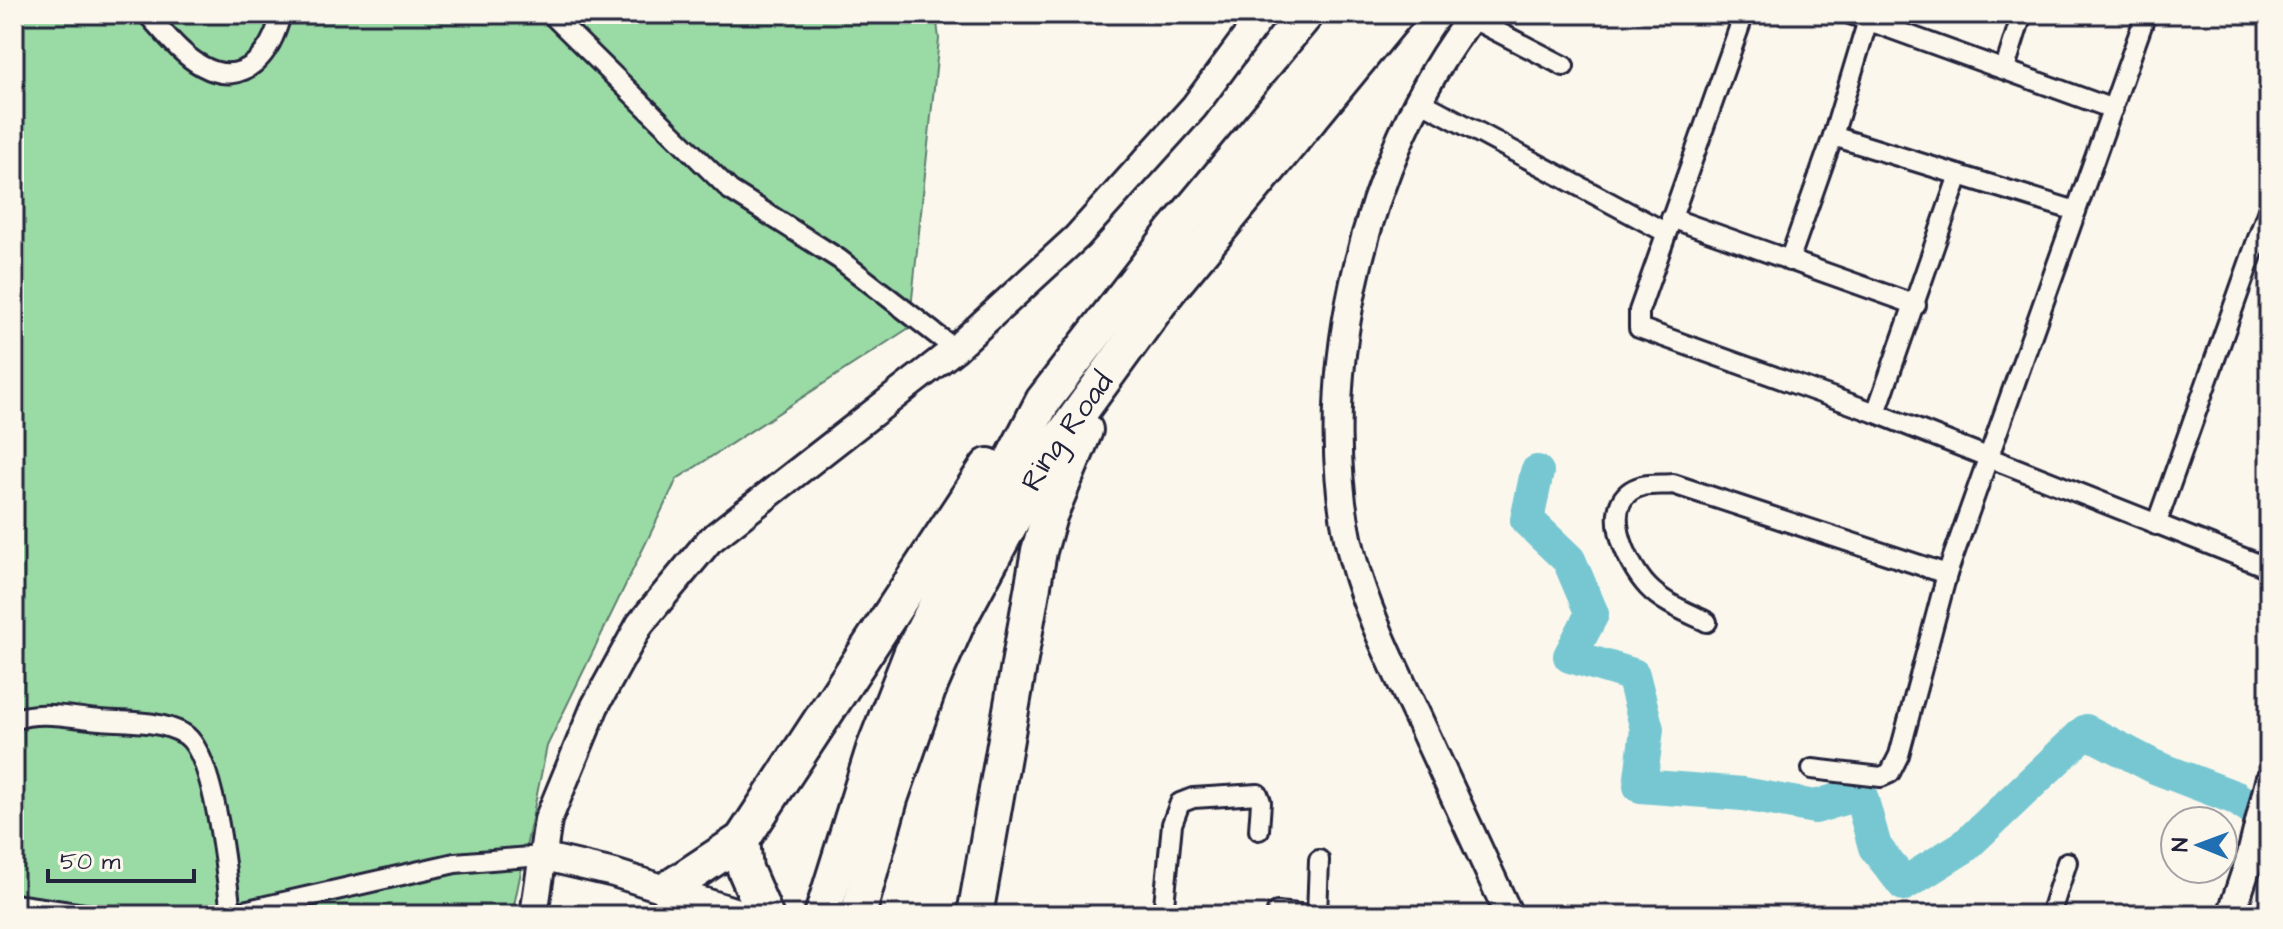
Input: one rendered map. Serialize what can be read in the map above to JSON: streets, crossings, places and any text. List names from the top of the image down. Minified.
{"streets":{"highway":["Ring Road"]},"scale_bar":"50 m","north":"left"}
